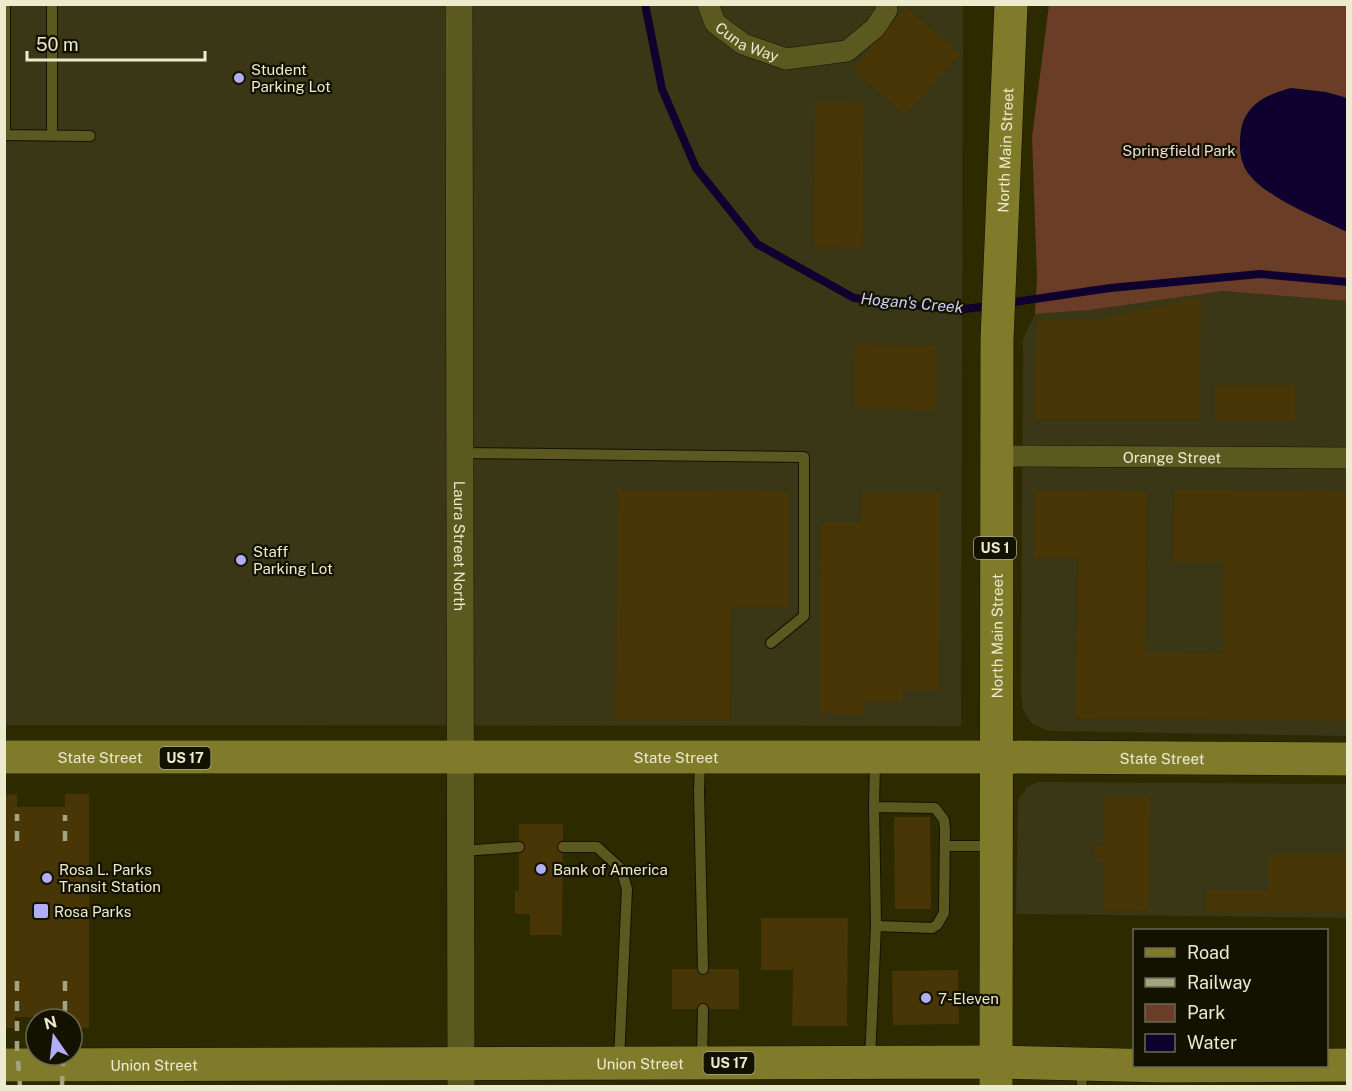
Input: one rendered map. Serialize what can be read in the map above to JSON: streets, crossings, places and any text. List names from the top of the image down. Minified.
{"streets":{"main road":["North Main Street","US 1","State Street","US 17","Union Street"],"street":["Cuna Way","Orange Street","Laura Street North"]},"crossings":[["North Main Street","Orange Street"],["North Main Street","State Street"],["North Main Street","Union Street"],["Laura Street North","State Street"],["Laura Street North","Union Street"]],"water":["Hogan's Creek"],"parks":["Springfield Park"],"places":{"other":["Student Parking Lot","Staff Parking Lot","Bank of America","Rosa L. Parks Transit Station","7-Eleven"],"transit":["Rosa Parks"]},"legend":["Road","Railway","Park","Water"],"scale_bar":"50 m","north":"top"}
